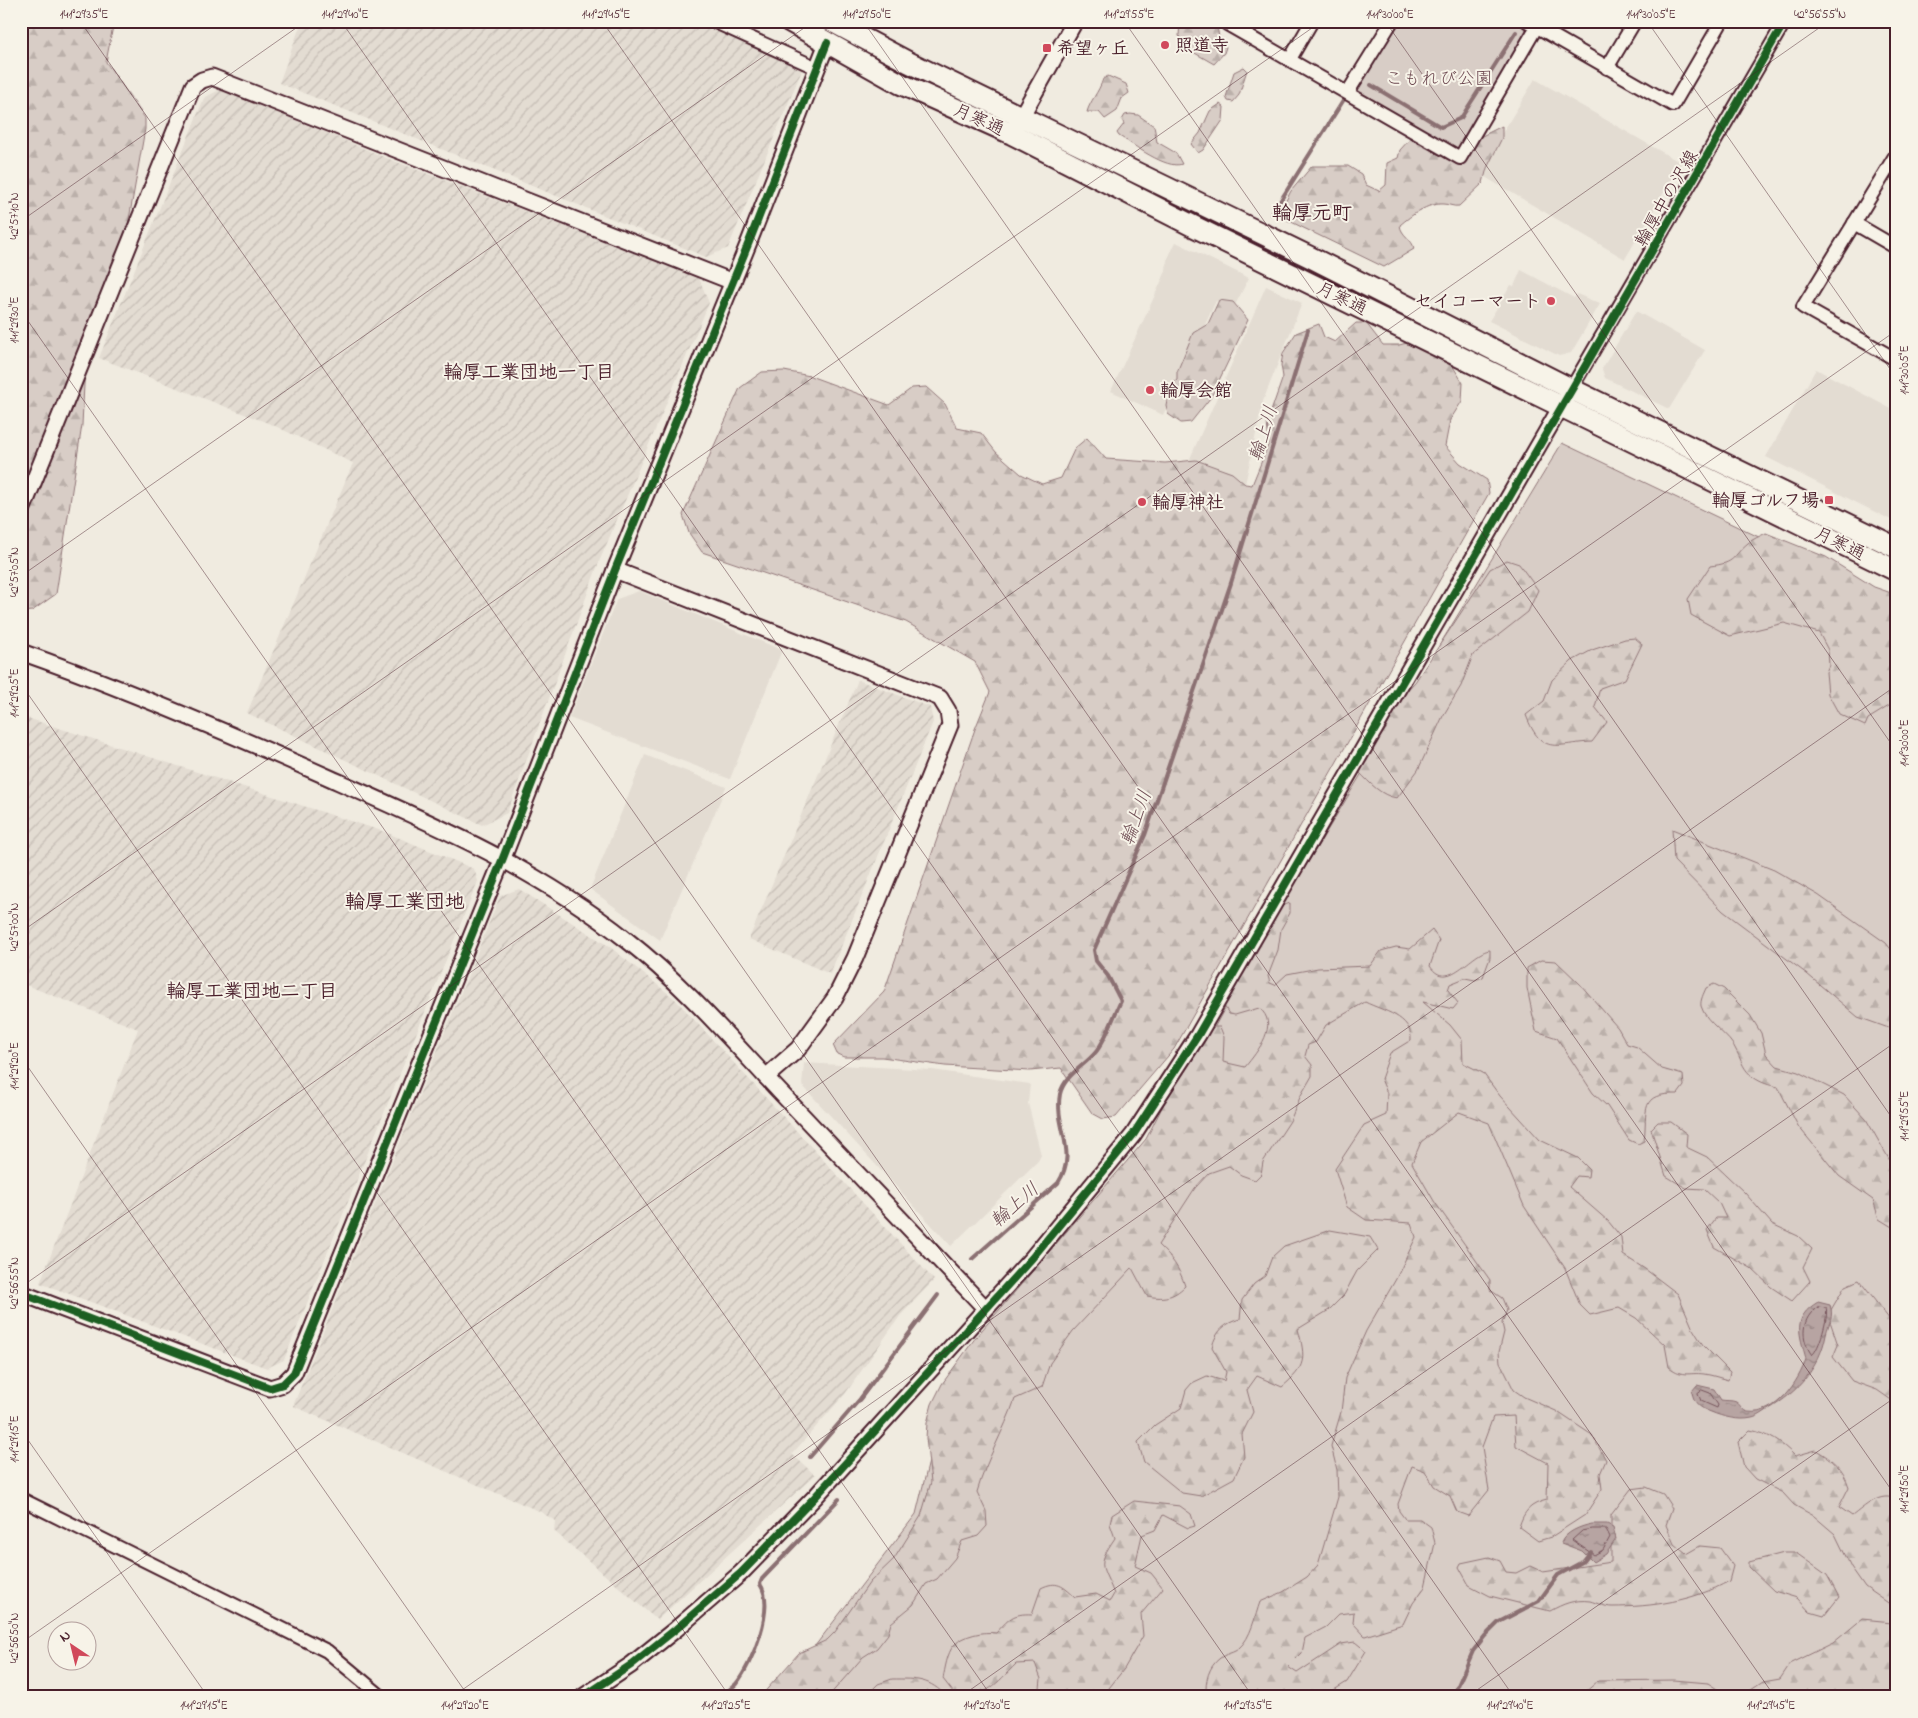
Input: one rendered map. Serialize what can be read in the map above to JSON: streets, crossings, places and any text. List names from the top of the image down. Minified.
{"streets":{"highway":["月寒通"],"street":["輪厚中の沢線"]},"crossings":[["月寒通","輪厚中の沢線"]],"districts":["輪厚元町","輪厚工業団地一丁目","輪厚工業団地","輪厚工業団地二丁目"],"water":["輪上川"],"parks":["こもれび公園"],"places":{"other":["照道寺","セイコーマート","輪厚会館","輪厚神社"],"transit":["希望ヶ丘","輪厚ゴルフ場"]},"north":"top left","coordinates":["141°29'35\"E","141°29'40\"E","141°29'45\"E","141°29'50\"E","141°29'55\"E","141°30'00\"E","141°30'05\"E","42°56'55\"N","42°57'10\"N","141°29'30\"E","42°57'05\"N","141°29'25\"E","42°57'00\"N","141°29'20\"E","141°29'15\"E","42°56'50\"N"]}
